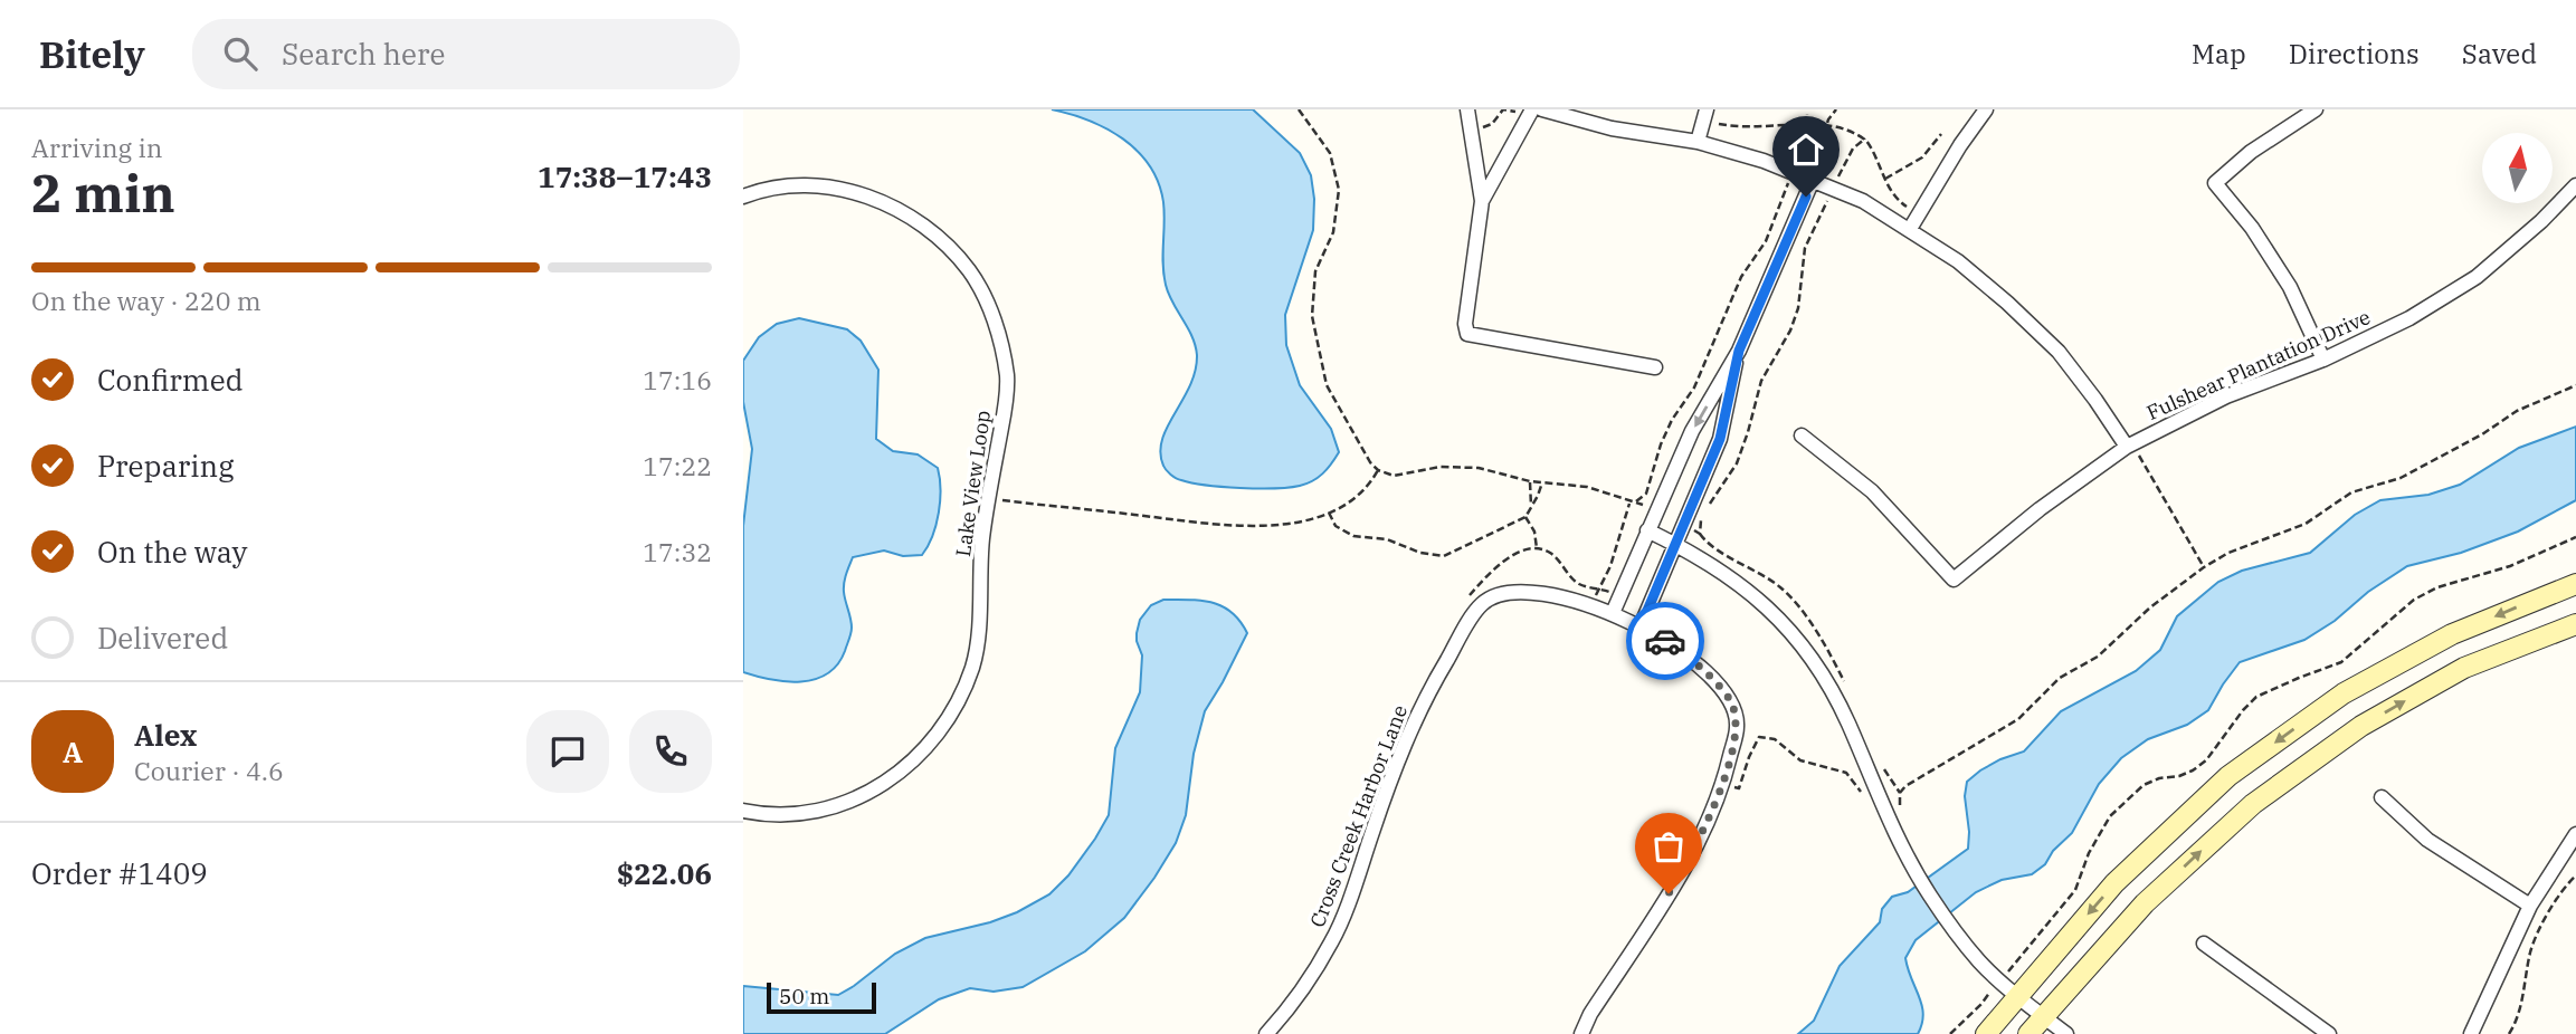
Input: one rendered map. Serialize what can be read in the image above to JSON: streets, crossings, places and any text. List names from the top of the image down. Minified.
{"streets":{"street":["Fulshear Plantation Drive","Lake View Loop","Cross Creek Harbor Lane"]},"scale_bar":"50 m","north":"top","page":{"header":"Bitely","search":"Search here","nav":["Map","Directions","Saved"],"heading":["2 min","Arriving in","17:38–17:43"],"panel":["Alex","Courier · 4.6","Order #1409","$22.06"],"bar":"On the way · 220 m","list":[["Confirmed","17:16"],["Preparing","17:22"],["On the way","17:32"],"Delivered"],"round":"A","scale":"50 m"}}
